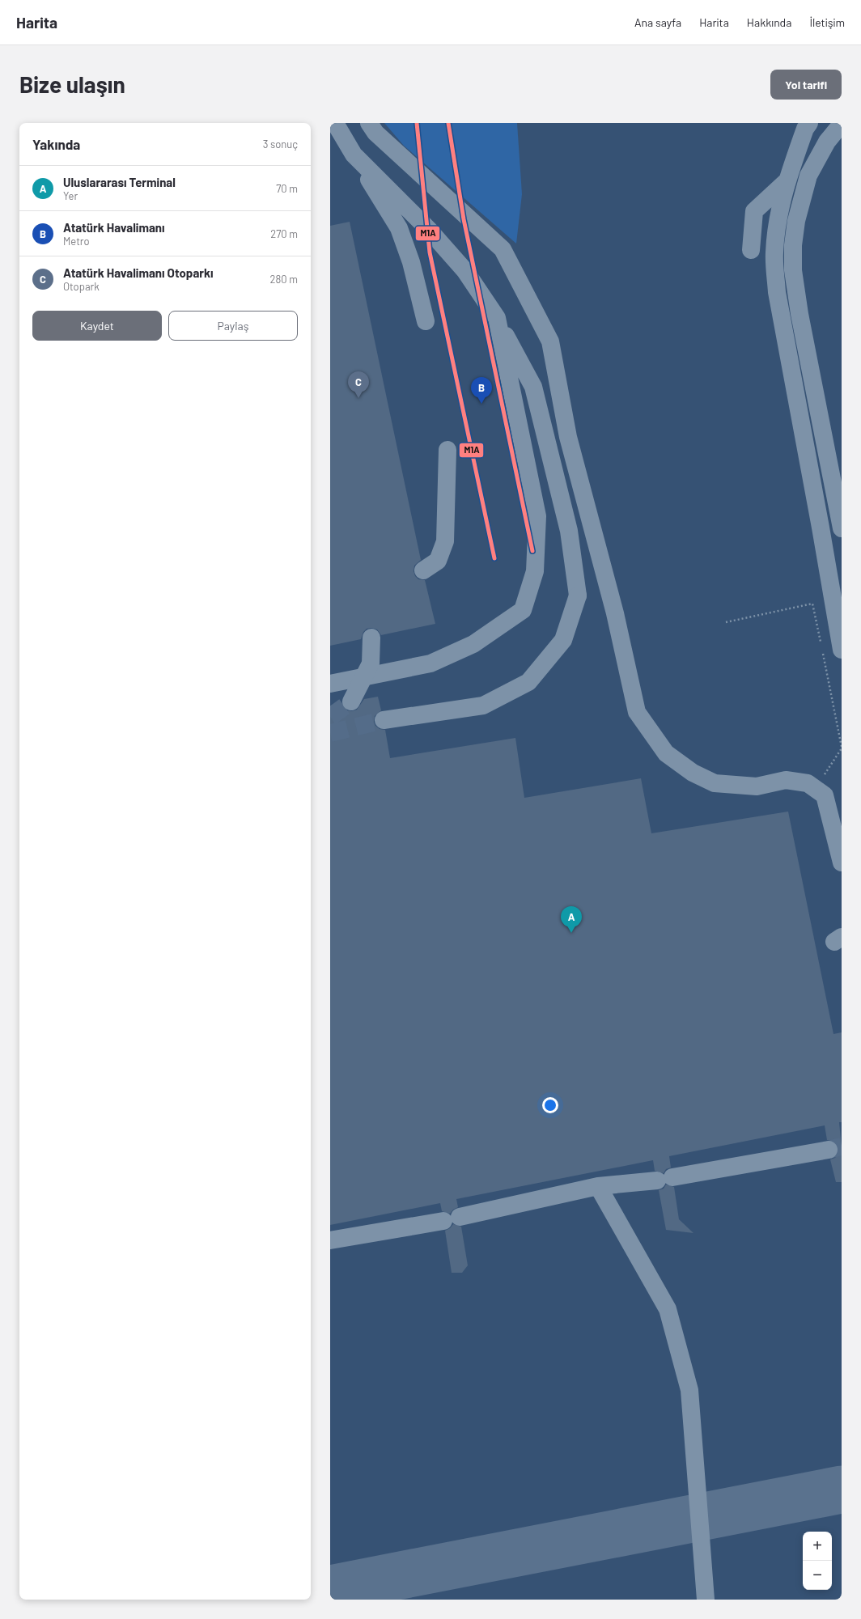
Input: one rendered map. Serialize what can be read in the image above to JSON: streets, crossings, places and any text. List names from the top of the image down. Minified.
{"lines":["transit line M1A"],"page":{"header":"Harita","nav":["Ana sayfa","Harita","Hakkında","İletişim"],"buttons":["Yol tarifi",["Kaydet","Paylaş"]],"title":"Bize ulaşın","heading":["Yakında","3 sonuç"],"list":[{"mark":"A","name":"Uluslararası Terminal","note":"Yer","value":"70 m"},{"mark":"B","name":"Atatürk Havalimanı","note":"Metro","value":"270 m"},{"mark":"C","name":"Atatürk Havalimanı Otoparkı","note":"Otopark","value":"280 m"}],"pins":["C","B","A"],"map_buttons":["+","−"]}}
